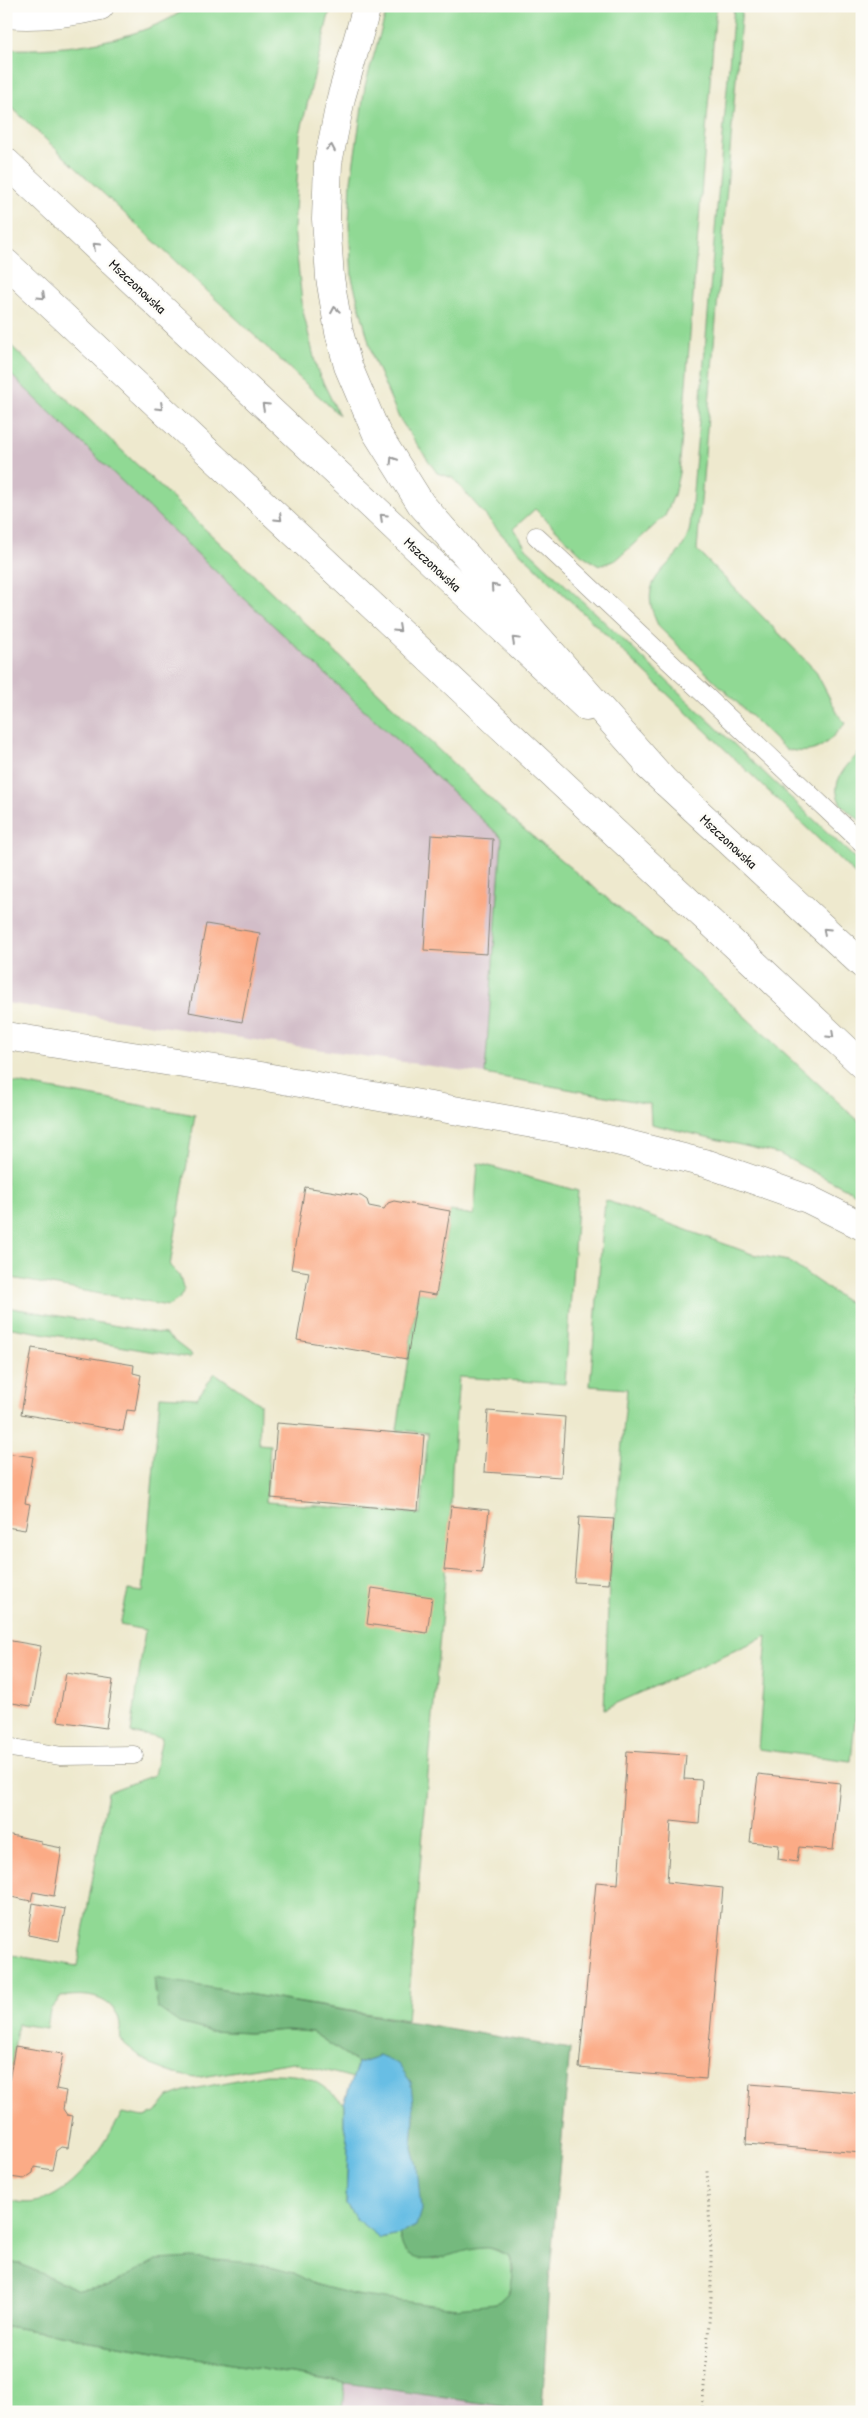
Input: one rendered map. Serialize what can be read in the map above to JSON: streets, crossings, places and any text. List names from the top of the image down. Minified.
{"streets":{"main road":["Mszczonowska"]}}
